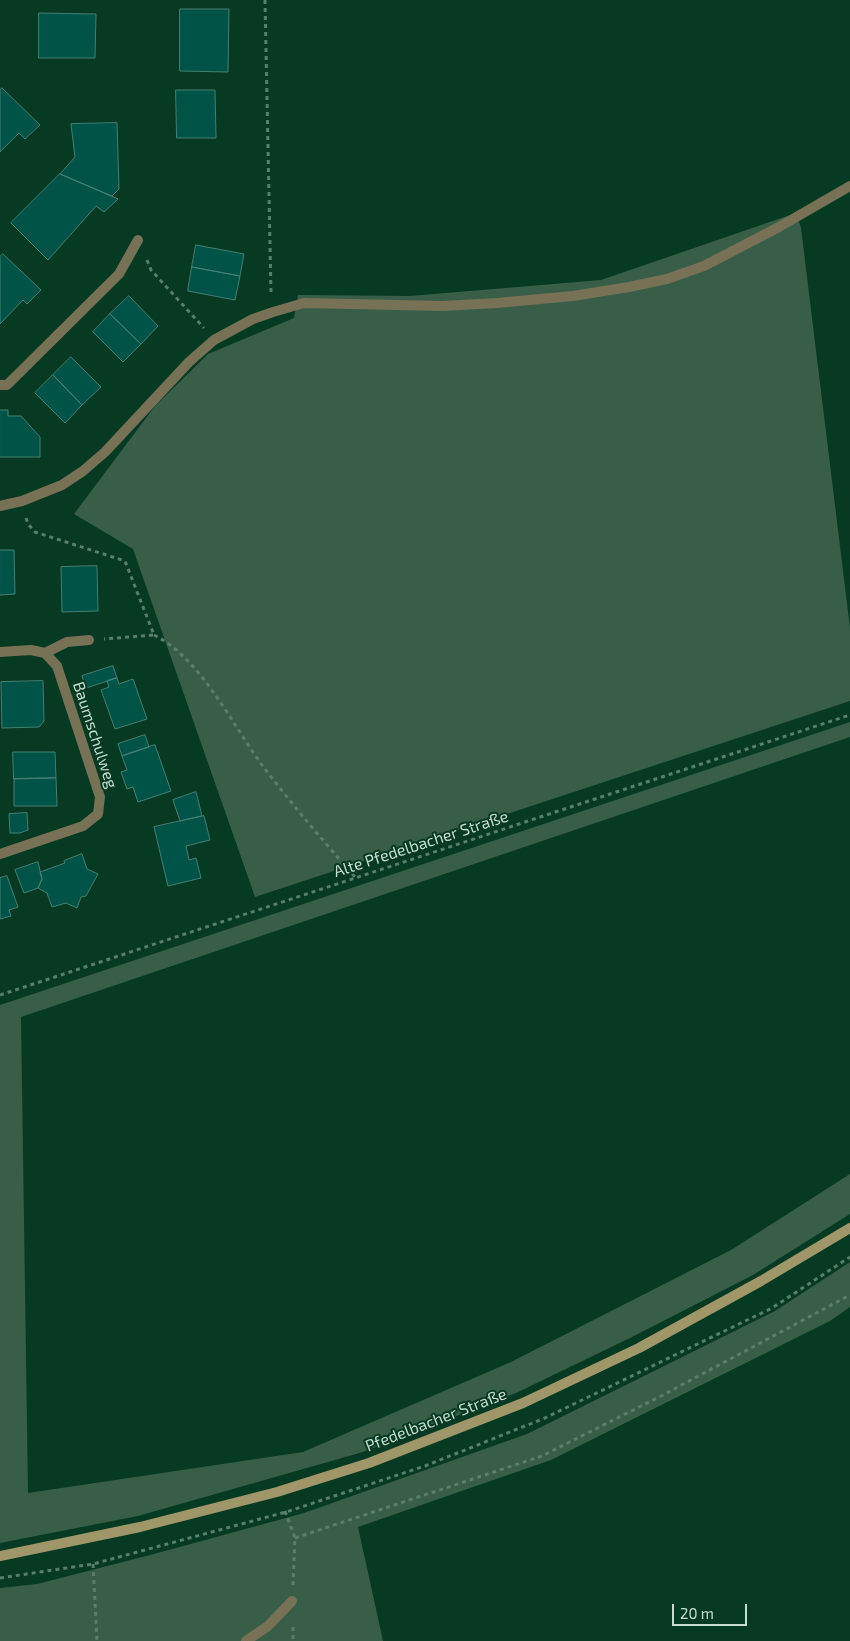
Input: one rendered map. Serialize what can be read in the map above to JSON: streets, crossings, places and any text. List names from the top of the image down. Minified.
{"streets":{"main road":["Pfedelbacher Straße"],"street":["Baumschulweg"],"path":["Alte Pfedelbacher Straße"]},"scale_bar":"20 m"}
